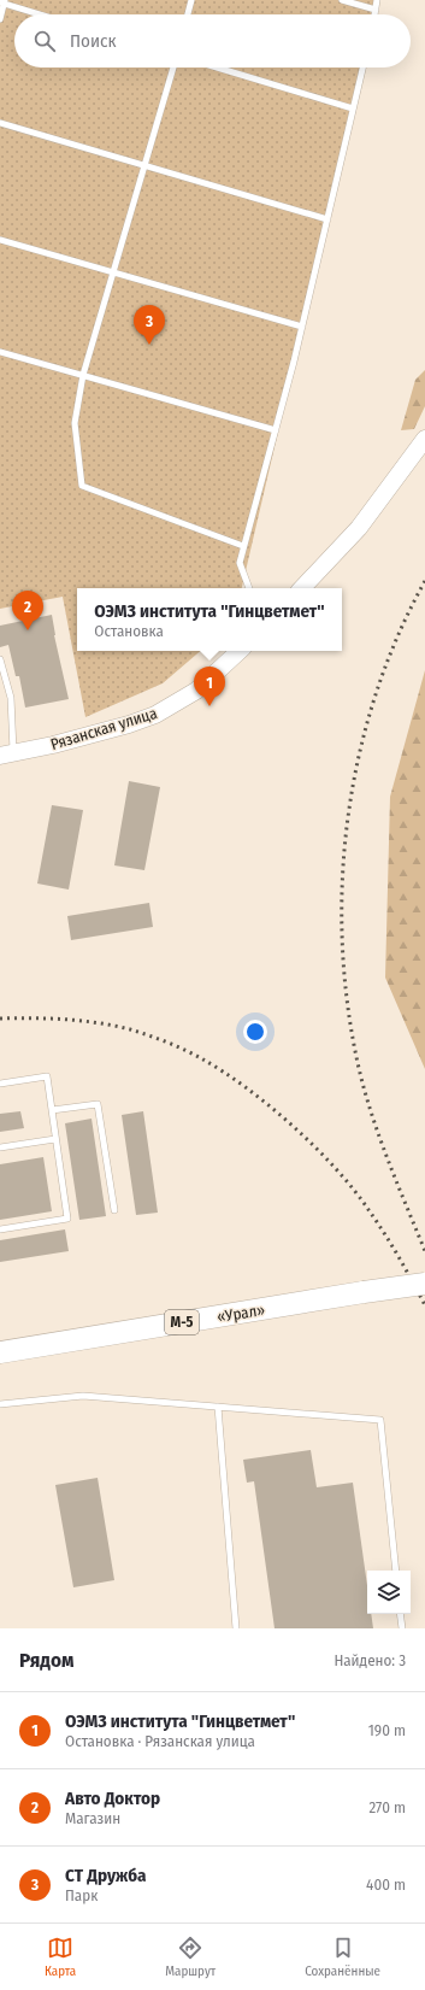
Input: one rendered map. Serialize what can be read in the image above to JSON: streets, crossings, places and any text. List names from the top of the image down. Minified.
{"streets":{"highway":["«Урал»","М-5"],"street":["Рязанская улица"]},"page":{"search":"Поиск","pins":["3","2","1"],"popup":["ОЭМЗ института \"Гинцветмет\"","Остановка"],"heading":["Рядом","Найдено: 3"],"list":[{"mark":"1","name":"ОЭМЗ института \"Гинцветмет\"","note":"Остановка · Рязанская улица","value":"190 m"},{"mark":"2","name":"Авто Доктор","note":"Магазин","value":"270 m"},{"mark":"3","name":"СТ Дружба","note":"Парк","value":"400 m"}],"nav":["Карта","Маршрут","Сохранённые"]}}
